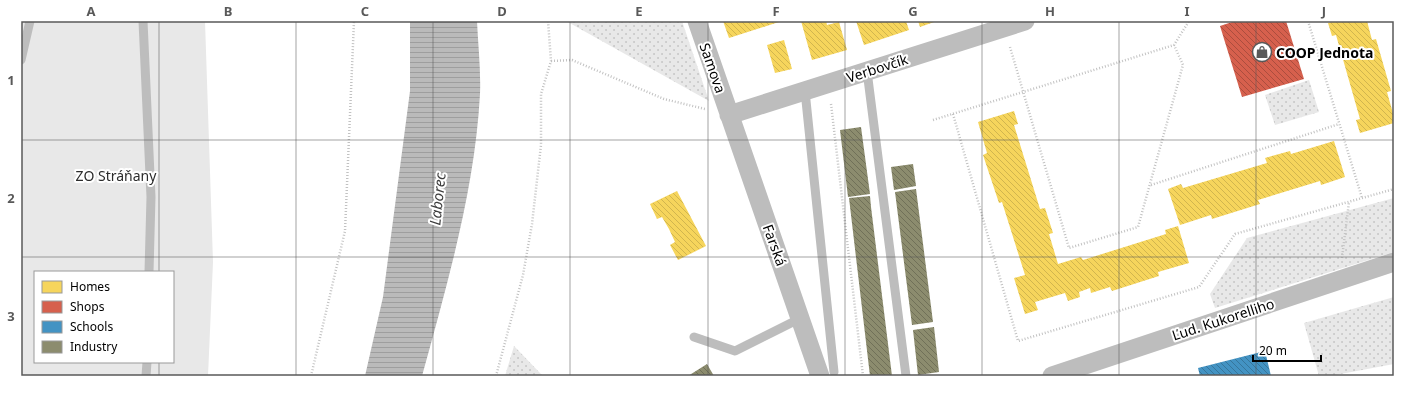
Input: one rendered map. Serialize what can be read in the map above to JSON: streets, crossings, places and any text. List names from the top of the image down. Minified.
{"streets":{"street":["Samova","Verbovčík","Farská","Ľud. Kukorelliho"]},"crossings":[["Samova","Verbovčík"],["Samova","Farská"],["Verbovčík","Farská"]],"water":["Laborec"],"parks":["ZO Stráňany"],"places":{"shop":["COOP Jednota"]},"legend":["Homes","Shops","Schools","Industry"],"scale_bar":"20 m","grid":{"columns":["A","B","C","D","E","F","G","H","I","J"],"rows":["1","2","3"]}}
